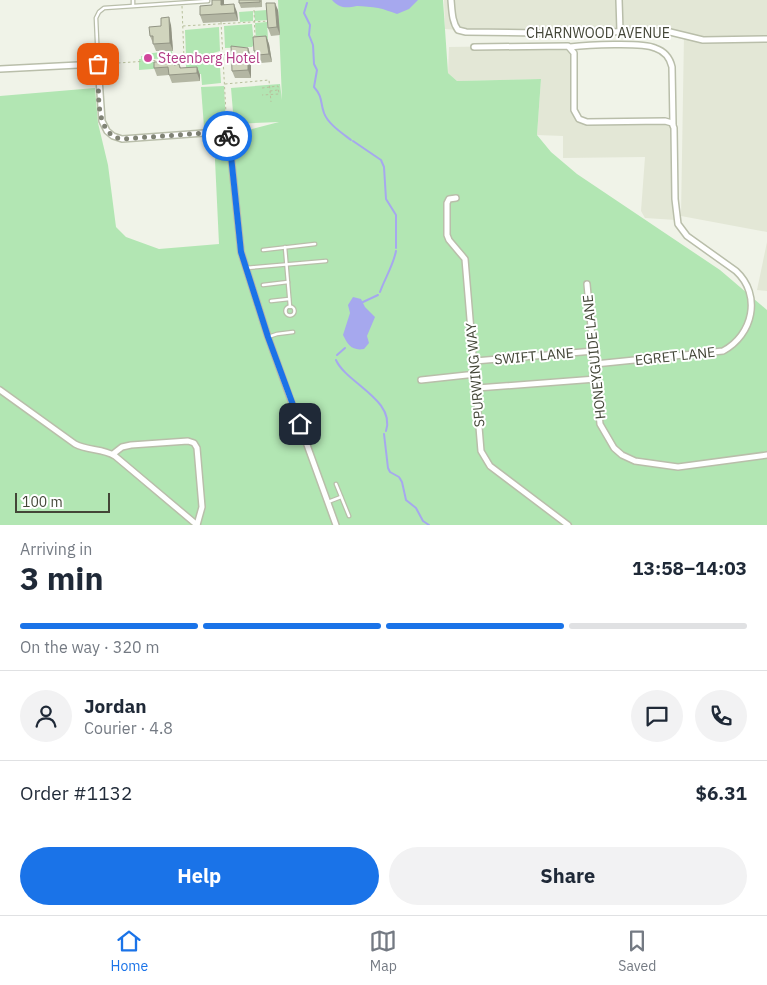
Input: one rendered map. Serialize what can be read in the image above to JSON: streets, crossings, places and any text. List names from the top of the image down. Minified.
{"streets":{"street":["CHARNWOOD AVENUE","SWIFT LANE","EGRET LANE","HONEYGUIDE LANE","SPURWING WAY"]},"crossings":[["SWIFT LANE","HONEYGUIDE LANE"],["SWIFT LANE","SPURWING WAY"],["EGRET LANE","HONEYGUIDE LANE"]],"places":["Steenberg Hotel"],"scale_bar":"100 m","page":{"scale":"100 m","heading":["3 min","Arriving in","13:58–14:03"],"panel":["Jordan","Courier · 4.8","Order #1132","$6.31"],"bar":"On the way · 320 m","buttons":["Help","Share"],"tabs":["Home","Map","Saved"]}}
